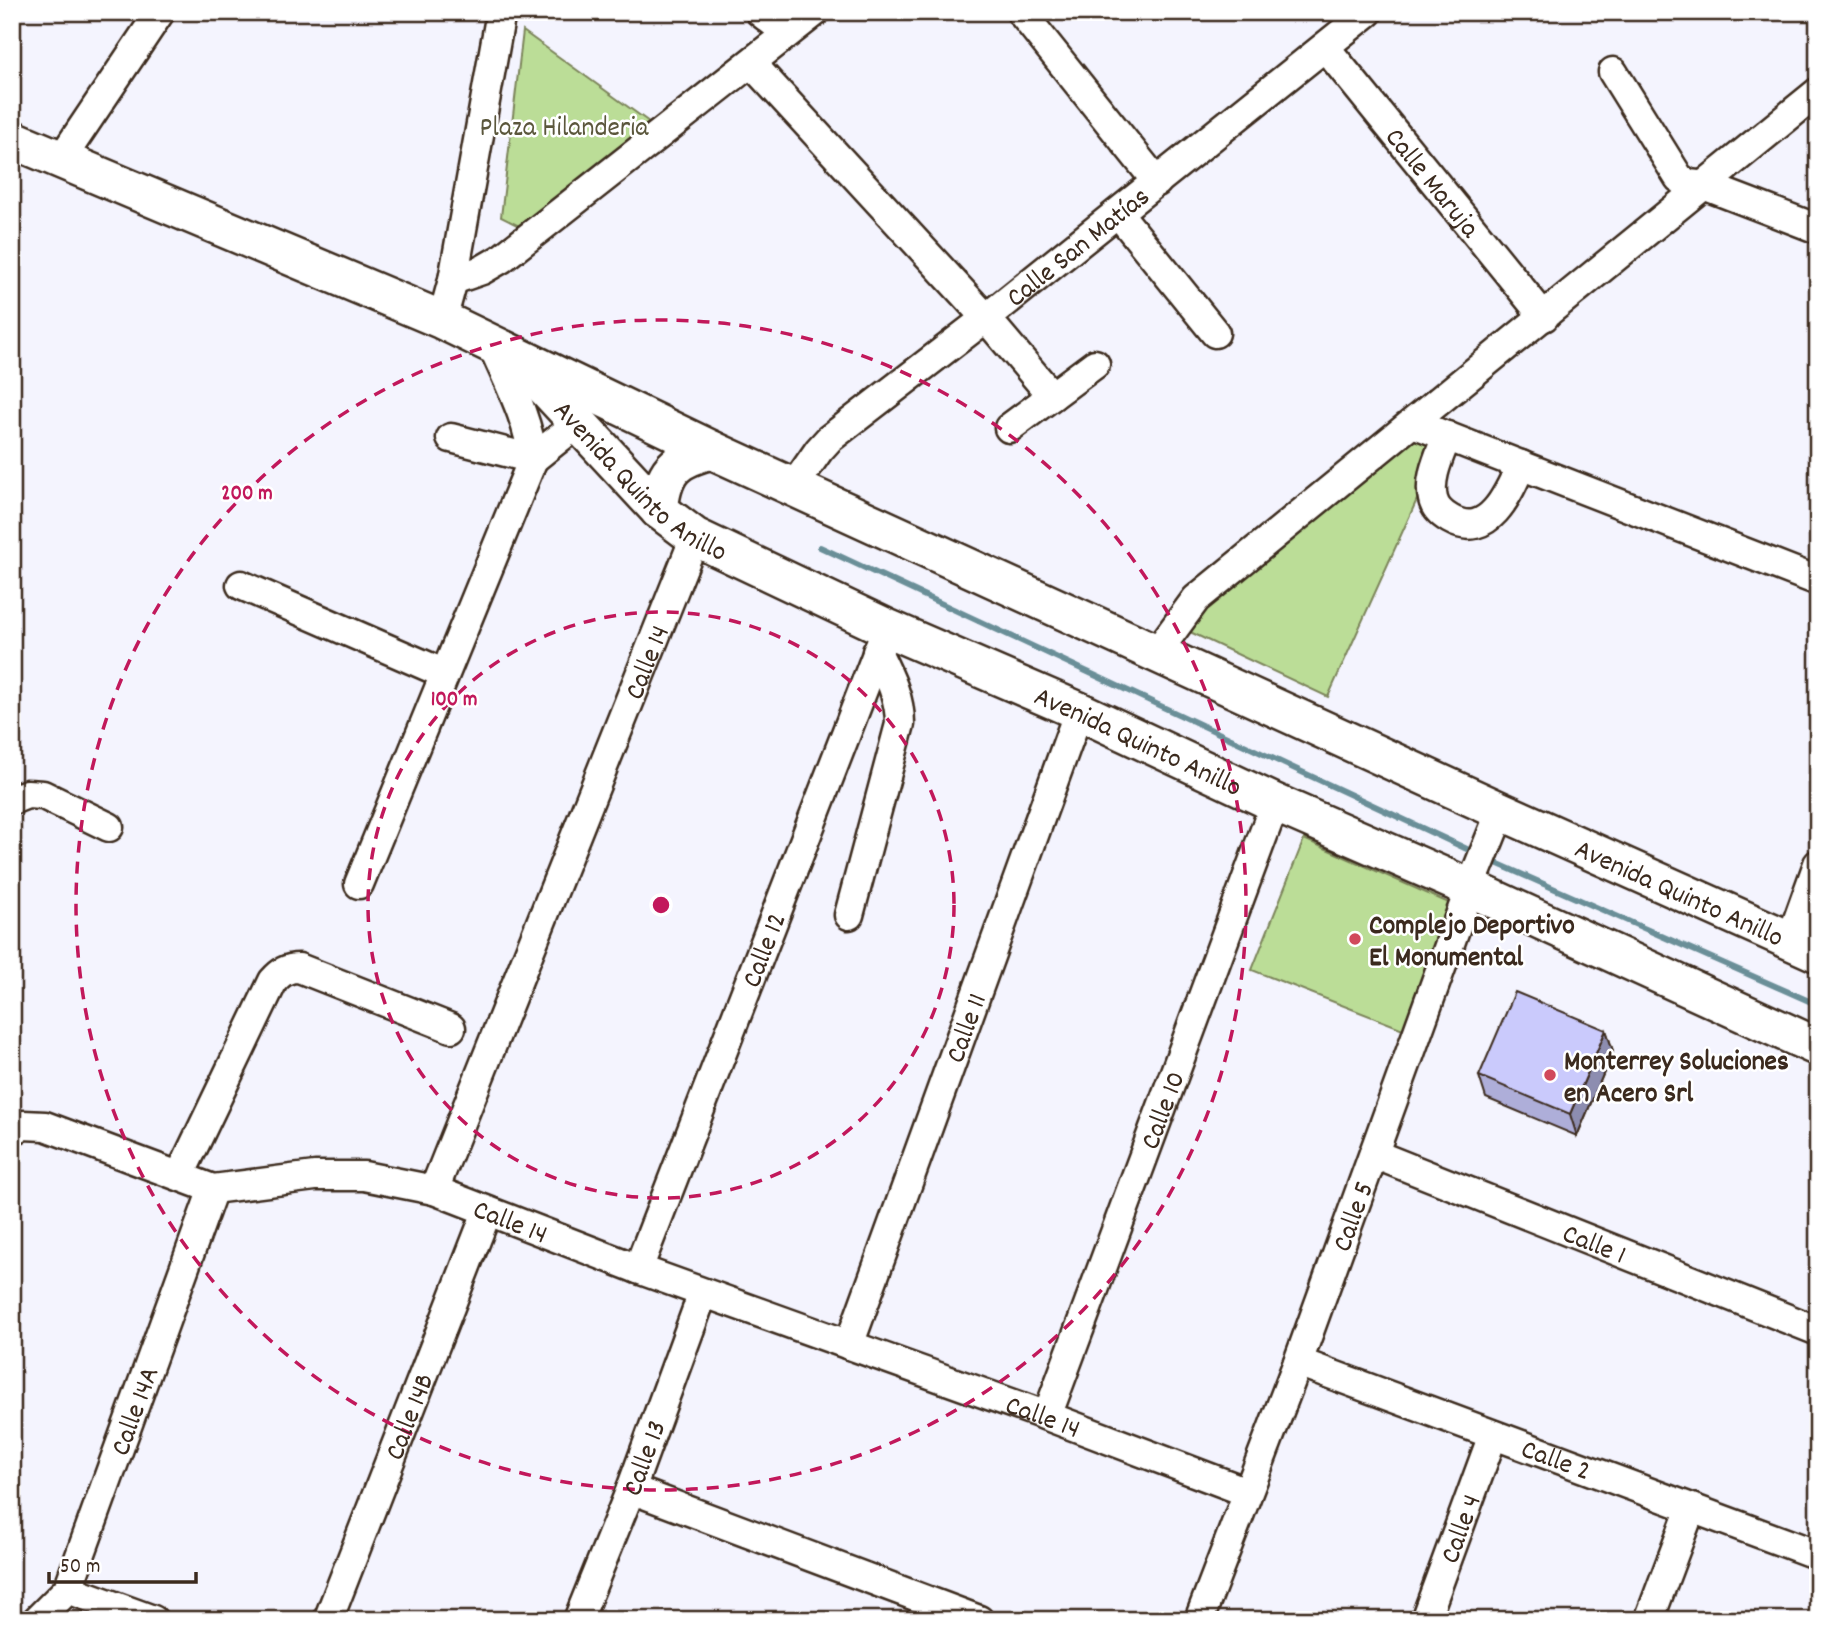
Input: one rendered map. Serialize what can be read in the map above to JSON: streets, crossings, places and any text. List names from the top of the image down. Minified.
{"streets":{"main road":["Avenida Quinto Anillo"],"street":["Calle Maruja","Calle San Matías","Calle 14","Calle 12","Calle 11","Calle 10","Calle 5","Calle 1","Calle 14A","Calle 14B","Calle 13","Calle 2","Calle 4"]},"crossings":[["Calle Maruja","Calle San Matías"],["Calle San Matías","Avenida Quinto Anillo"],["Avenida Quinto Anillo","Calle 14"],["Avenida Quinto Anillo","Calle 12"],["Avenida Quinto Anillo","Calle 11"],["Avenida Quinto Anillo","Calle 10"],["Avenida Quinto Anillo","Calle 5"],["Calle 14","Calle 12"],["Calle 14","Calle 11"],["Calle 14","Calle 10"],["Calle 14","Calle 5"],["Calle 14","Calle 14B"],["Calle 14","Calle 13"],["Calle 5","Calle 1"],["Calle 5","Calle 2"],["Calle 2","Calle 4"]],"parks":["Plaza Hilanderia"],"places":["Complejo Deportivo El Monumental","Monterrey Soluciones en Acero Srl"],"scale_bar":"50 m","rings":["200 m","100 m"]}
